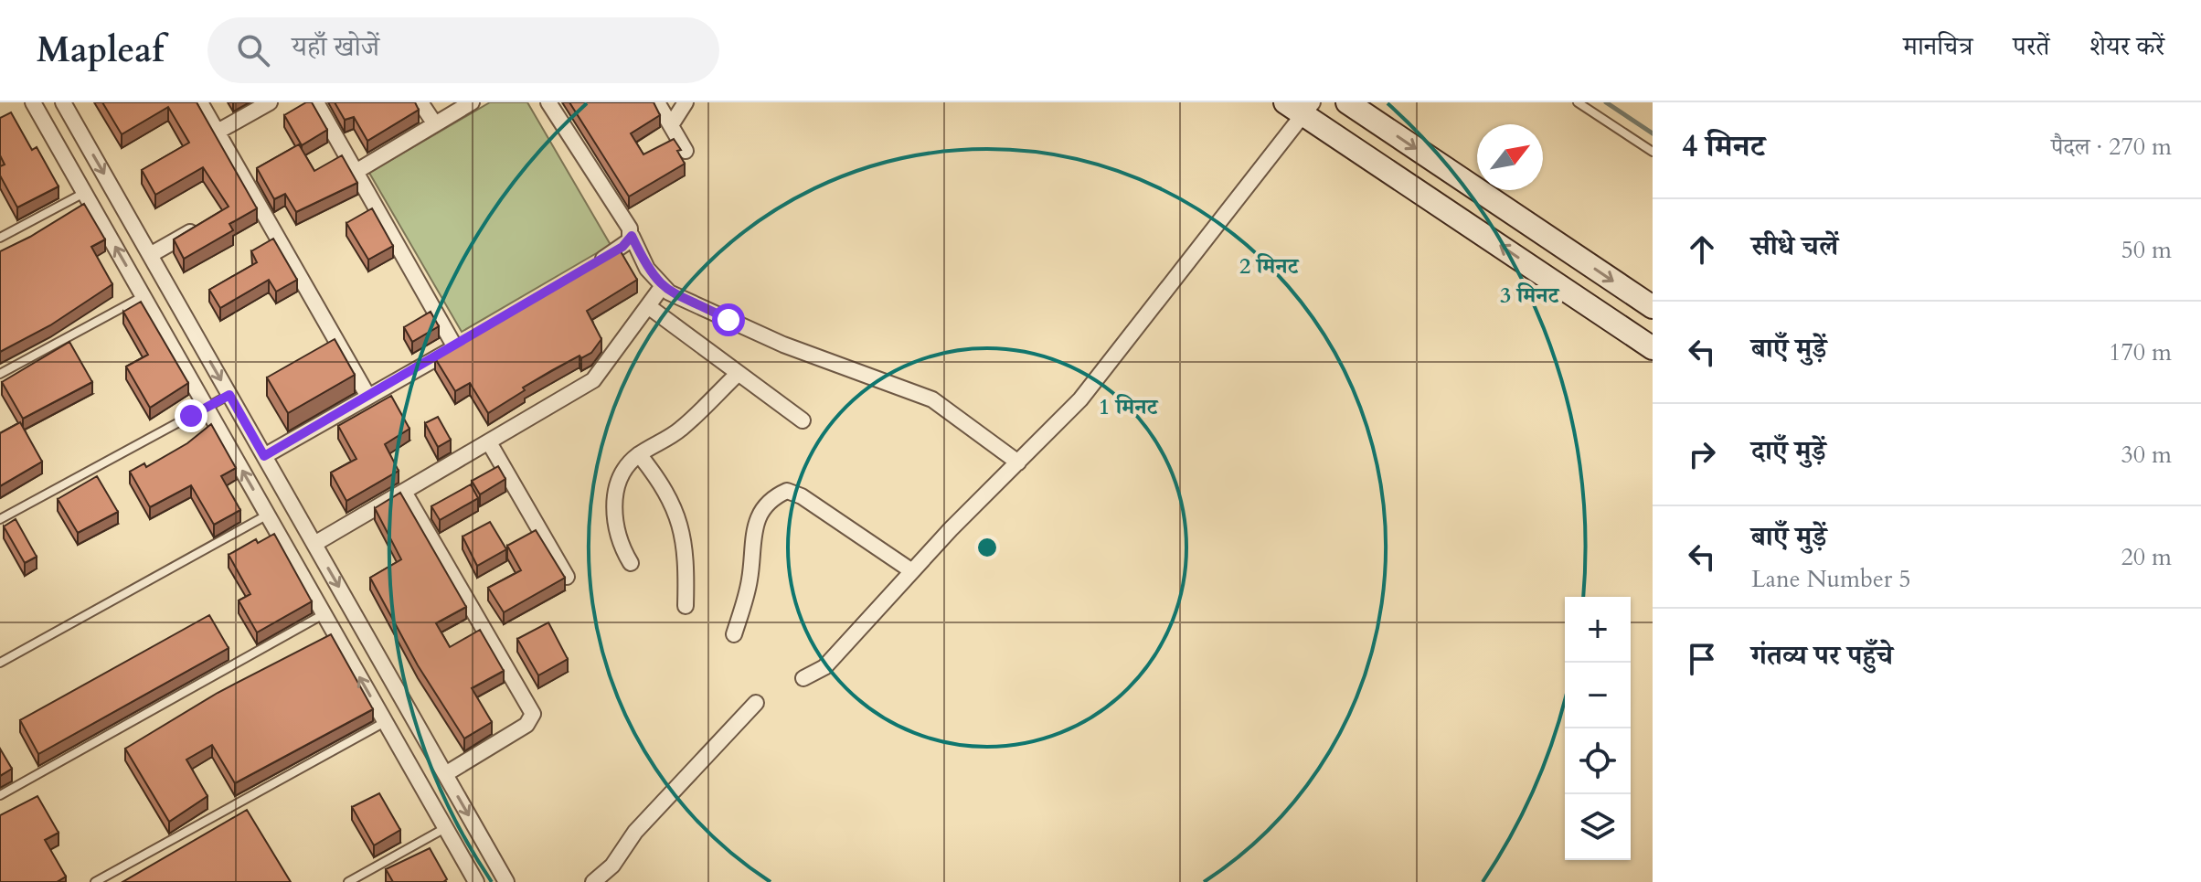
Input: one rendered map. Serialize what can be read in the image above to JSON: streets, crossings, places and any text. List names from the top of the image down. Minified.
{"north":"top right","page":{"header":"Mapleaf","search":"यहाँ खोजें","nav":["मानचित्र","परतें","शेयर करें"],"heading":["4 मिनट","पैदल · 270 m"],"list":[["सीधे चलें","50 m"],["बाएँ मुड़ें","170 m"],["दाएँ मुड़ें","30 m"],["बाएँ मुड़ें","Lane Number 5","20 m"],"गंतव्य पर पहुँचे"],"map_buttons":["+","−"]},"rings":["2 मिनट","3 मिनट","1 मिनट"]}
